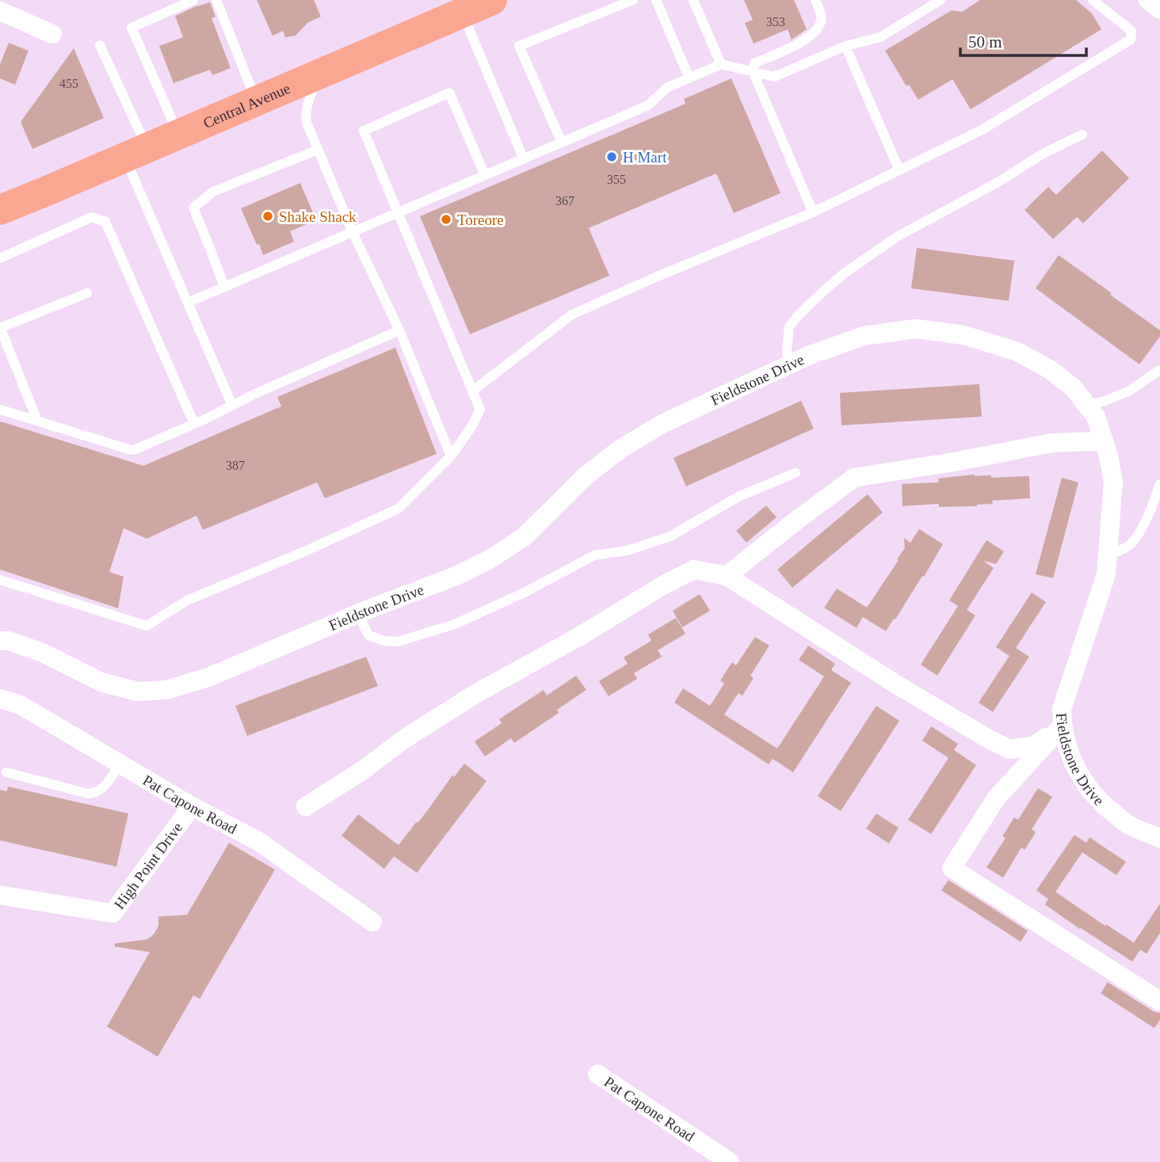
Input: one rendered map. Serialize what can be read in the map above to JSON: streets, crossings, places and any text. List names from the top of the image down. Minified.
{"streets":{"main road":["Central Avenue"],"street":["Fieldstone Drive","Pat Capone Road","High Point Drive"]},"crossings":[["Pat Capone Road","High Point Drive"]],"places":["H Mart","Shake Shack","Toreore"],"house_numbers":["353","455","355","367","387"],"scale_bar":"50 m"}
